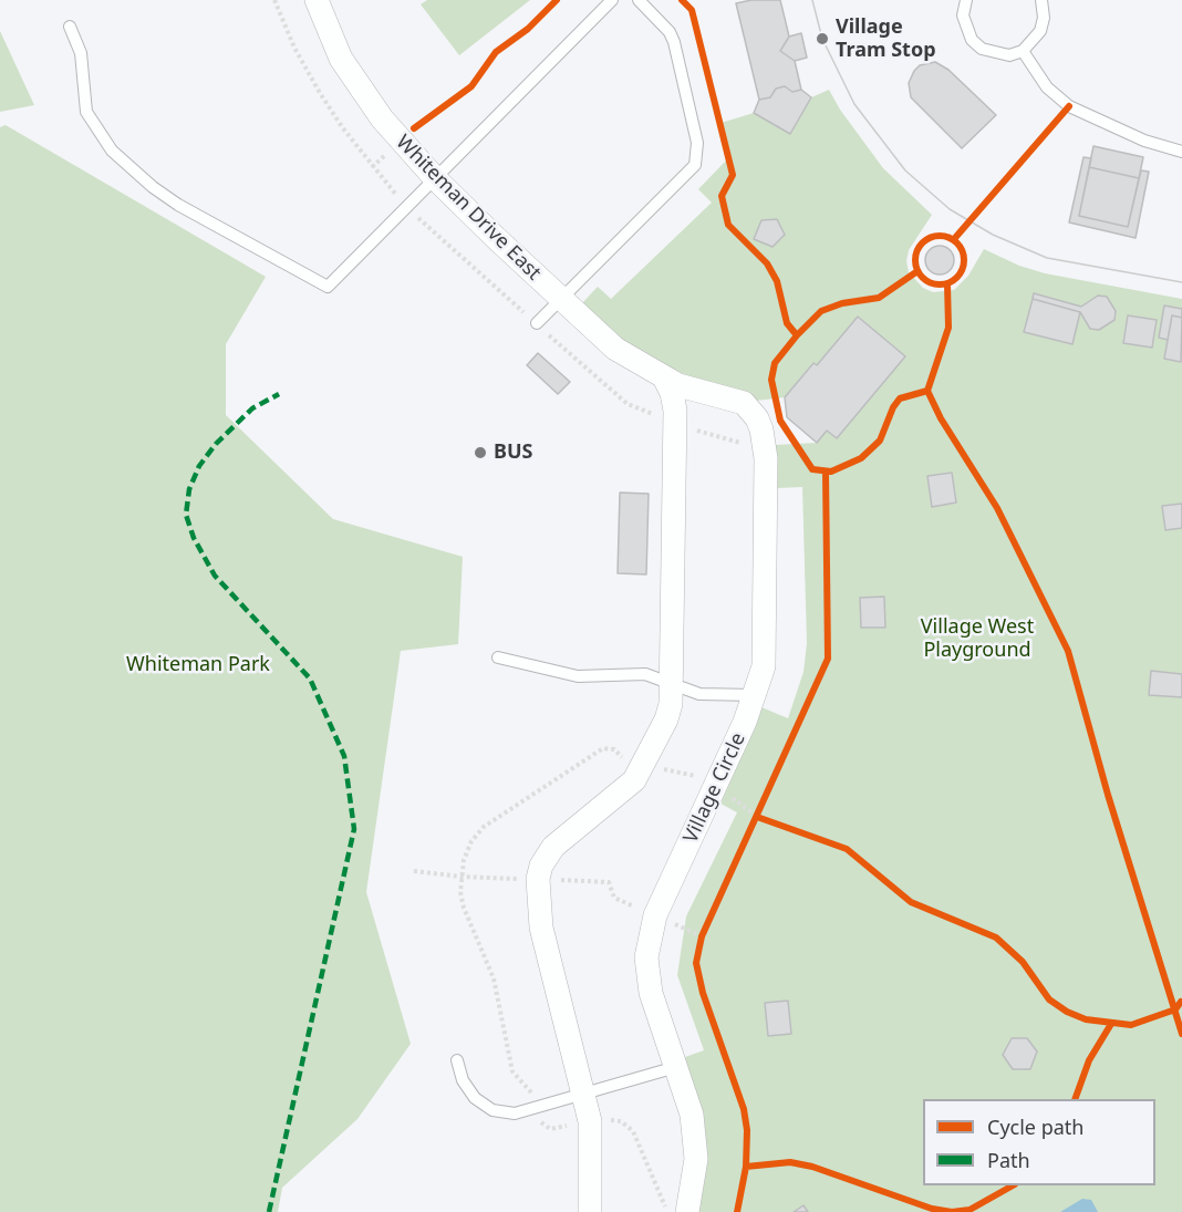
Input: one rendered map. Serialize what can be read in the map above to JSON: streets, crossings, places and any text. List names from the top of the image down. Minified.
{"streets":{"street":["Whiteman Drive East","Village Circle"]},"crossings":[["Whiteman Drive East","Village Circle"]],"parks":["Village West Playground","Whiteman Park"],"places":["Village Tram Stop","BUS"],"legend":["Cycle path","Path"]}
